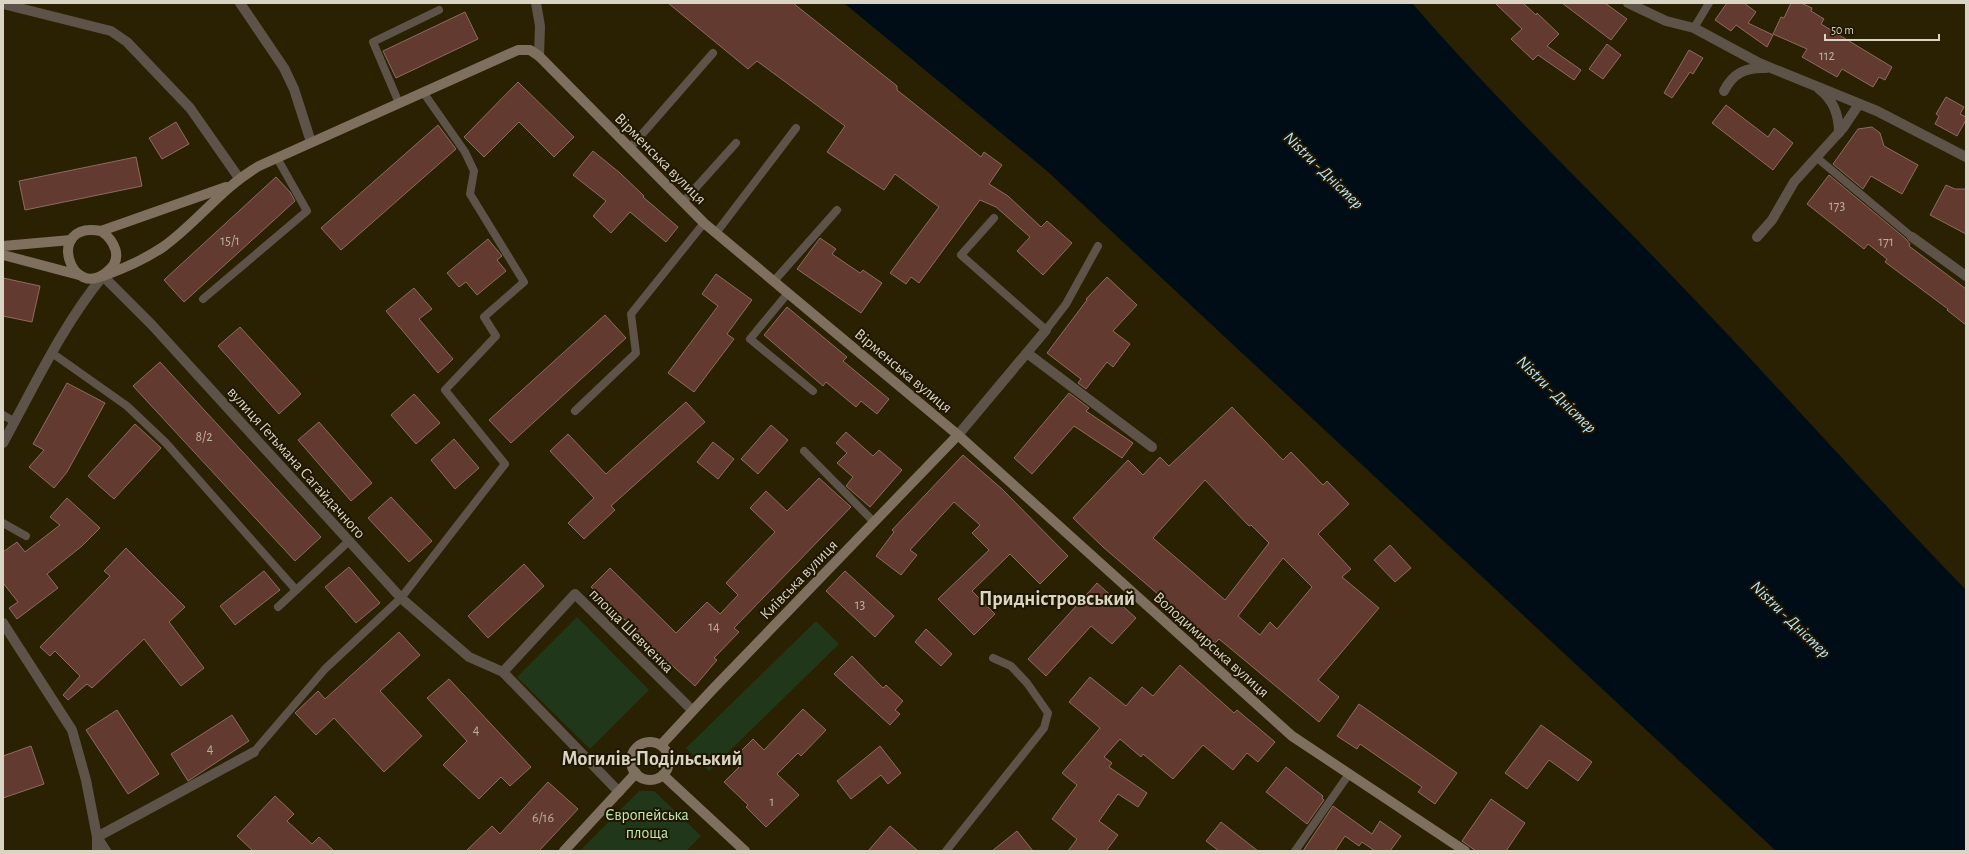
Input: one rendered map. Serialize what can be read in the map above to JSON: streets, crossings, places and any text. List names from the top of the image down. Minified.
{"streets":{"main road":["Вірменська вулиця","Київська вулиця","Володимирська вулиця"],"street":["вулиця Гетьмана Сагайдачного","площа Шевченка"]},"crossings":[["Вірменська вулиця","вулиця Гетьмана Сагайдачного"],["Вірменська вулиця","Київська вулиця"],["Вірменська вулиця","Володимирська вулиця"],["вулиця Гетьмана Сагайдачного","площа Шевченка"],["Київська вулиця","площа Шевченка"],["Київська вулиця","Володимирська вулиця"]],"districts":["Придністровський","Могилів-Подільський"],"water":["Nistru - Дністер"],"parks":["Європейська площа"],"house_numbers":["112","173","15/1","171","8/2","13","14","4","4","1","6/16"],"scale_bar":"50 m"}
